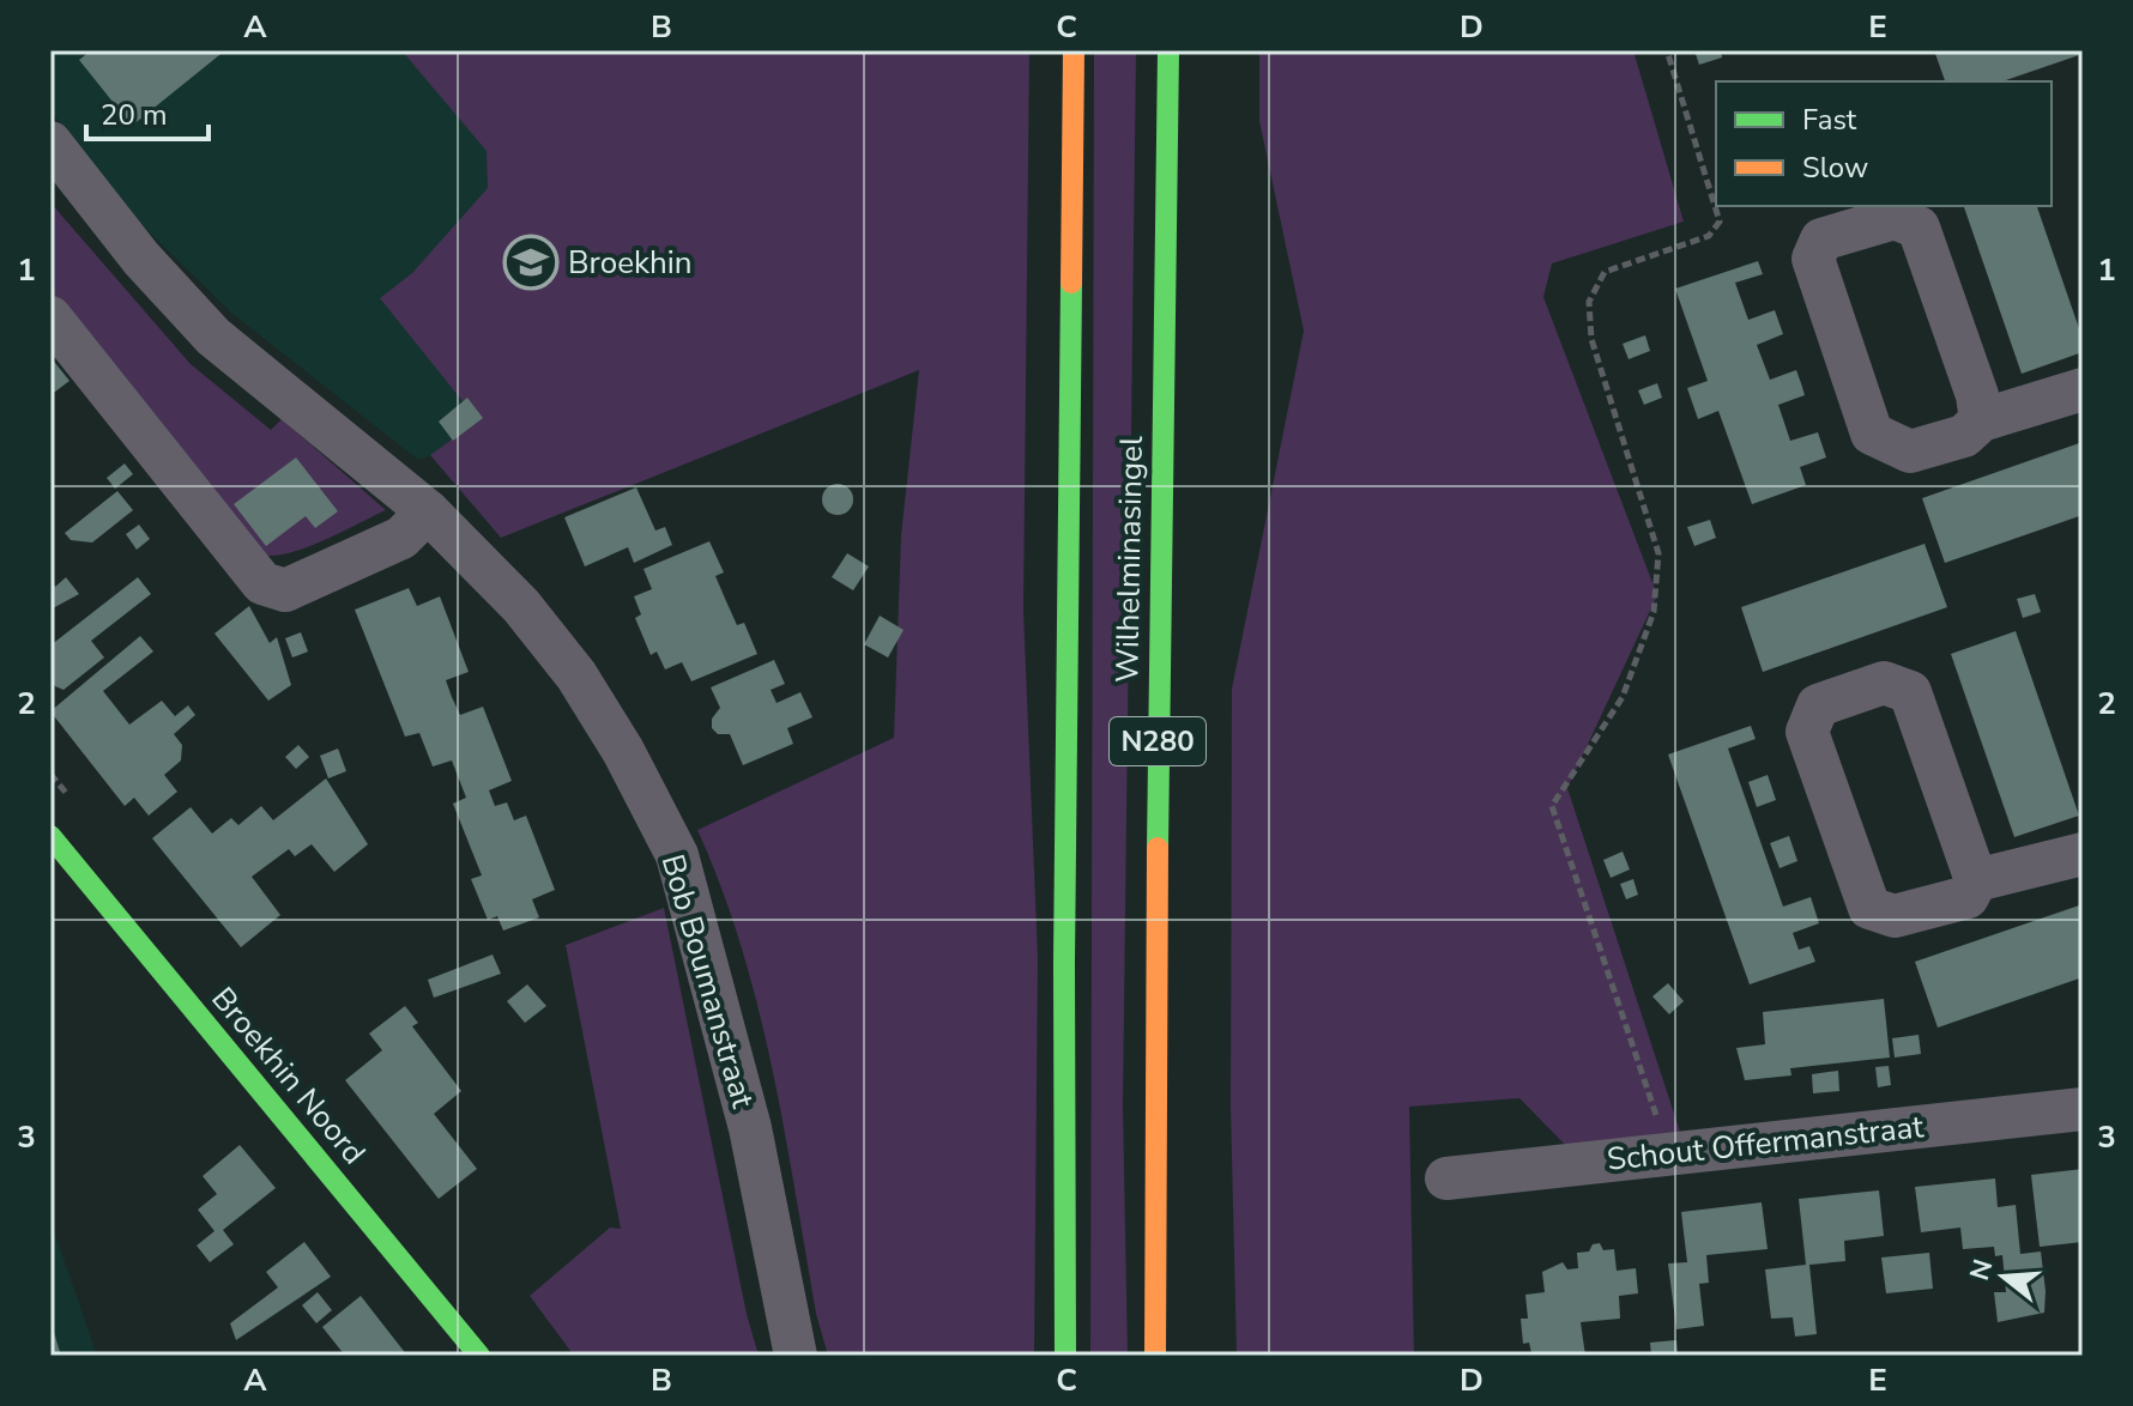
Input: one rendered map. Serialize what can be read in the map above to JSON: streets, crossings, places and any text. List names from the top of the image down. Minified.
{"streets":{"main road":["Wilhelminasingel","N280","Broekhin Noord"],"street":["Bob Boumanstraat","Schout Offermanstraat"]},"places":{"school or university":["Broekhin"]},"legend":["Fast","Slow"],"scale_bar":"20 m","north":"left","grid":{"columns":["A","B","C","D","E"],"rows":["1","2","3"]}}
